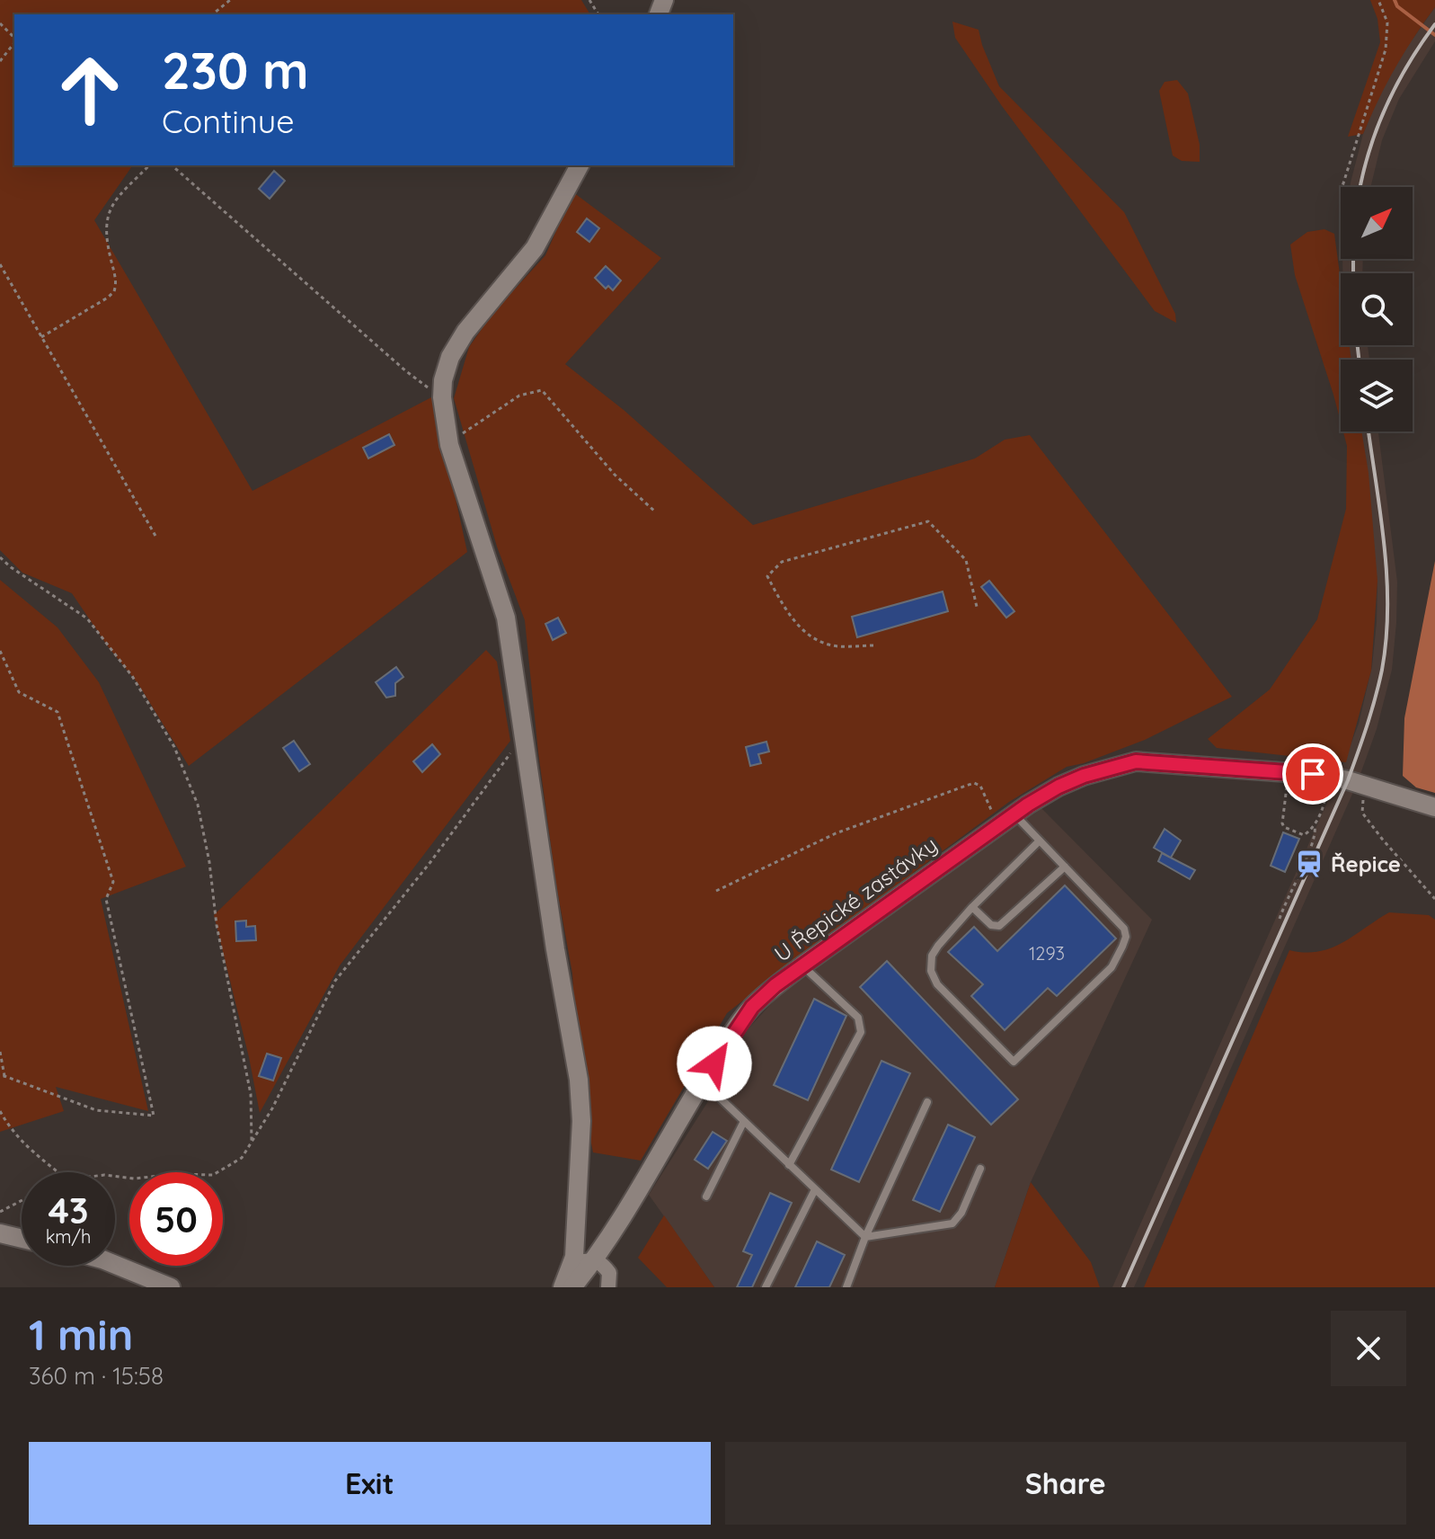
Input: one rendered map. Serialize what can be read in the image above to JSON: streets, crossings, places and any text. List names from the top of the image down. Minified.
{"streets":{"main road":["U Řepické zastávky"]},"places":{"station":["Řepice"]},"house_numbers":["1293"],"north":"top right","page":{"turn":["230 m","Continue"],"speed":"43 km/h","limit":"50","heading":["1 min","360 m · 15:58"],"buttons":["Exit","Share"]}}
